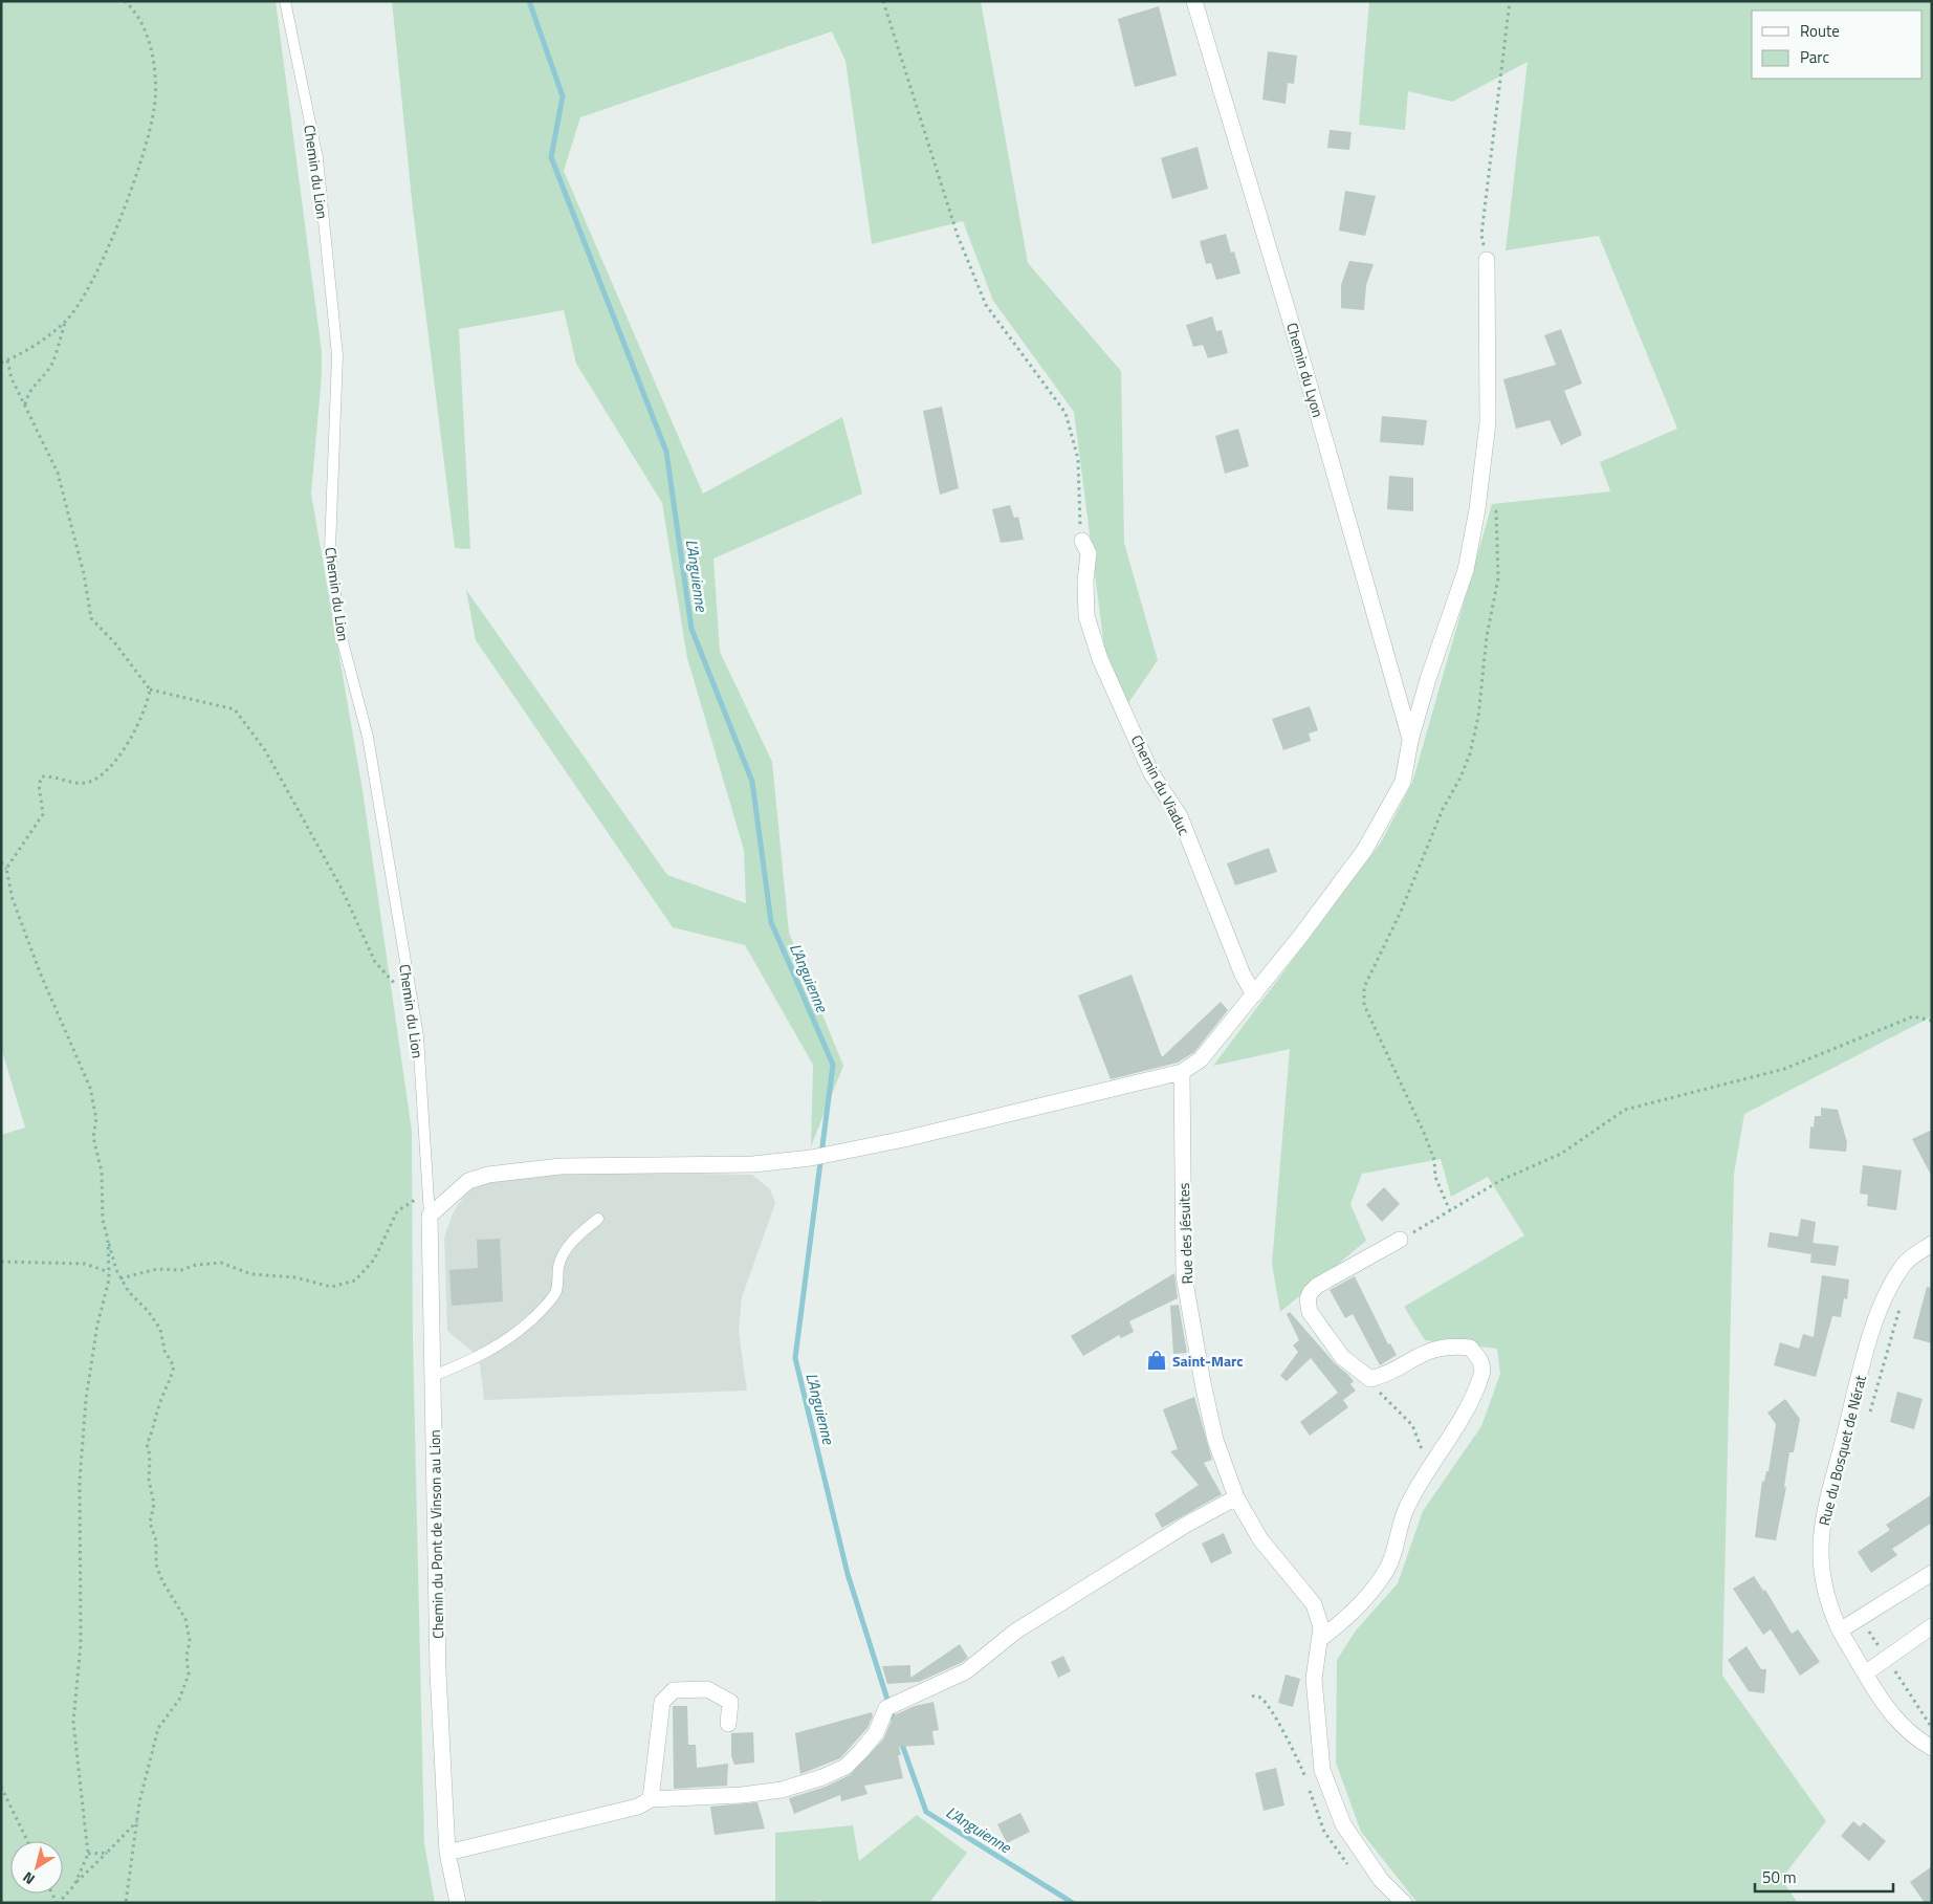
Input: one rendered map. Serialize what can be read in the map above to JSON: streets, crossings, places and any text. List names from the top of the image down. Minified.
{"streets":{"street":["Chemin du Lyon","Chemin du Viaduc","Rue des Jésuites","Rue du Bosquet de Nérat","Chemin du Pont de Vinson au Lion"],"lane":["Chemin du Lion"]},"crossings":[["Chemin du Lion","Chemin du Pont de Vinson au Lion"]],"water":["L'Anguienne"],"places":{"shop":["Saint-Marc"]},"legend":["Route","Parc"],"scale_bar":"50 m","north":"bottom left"}
